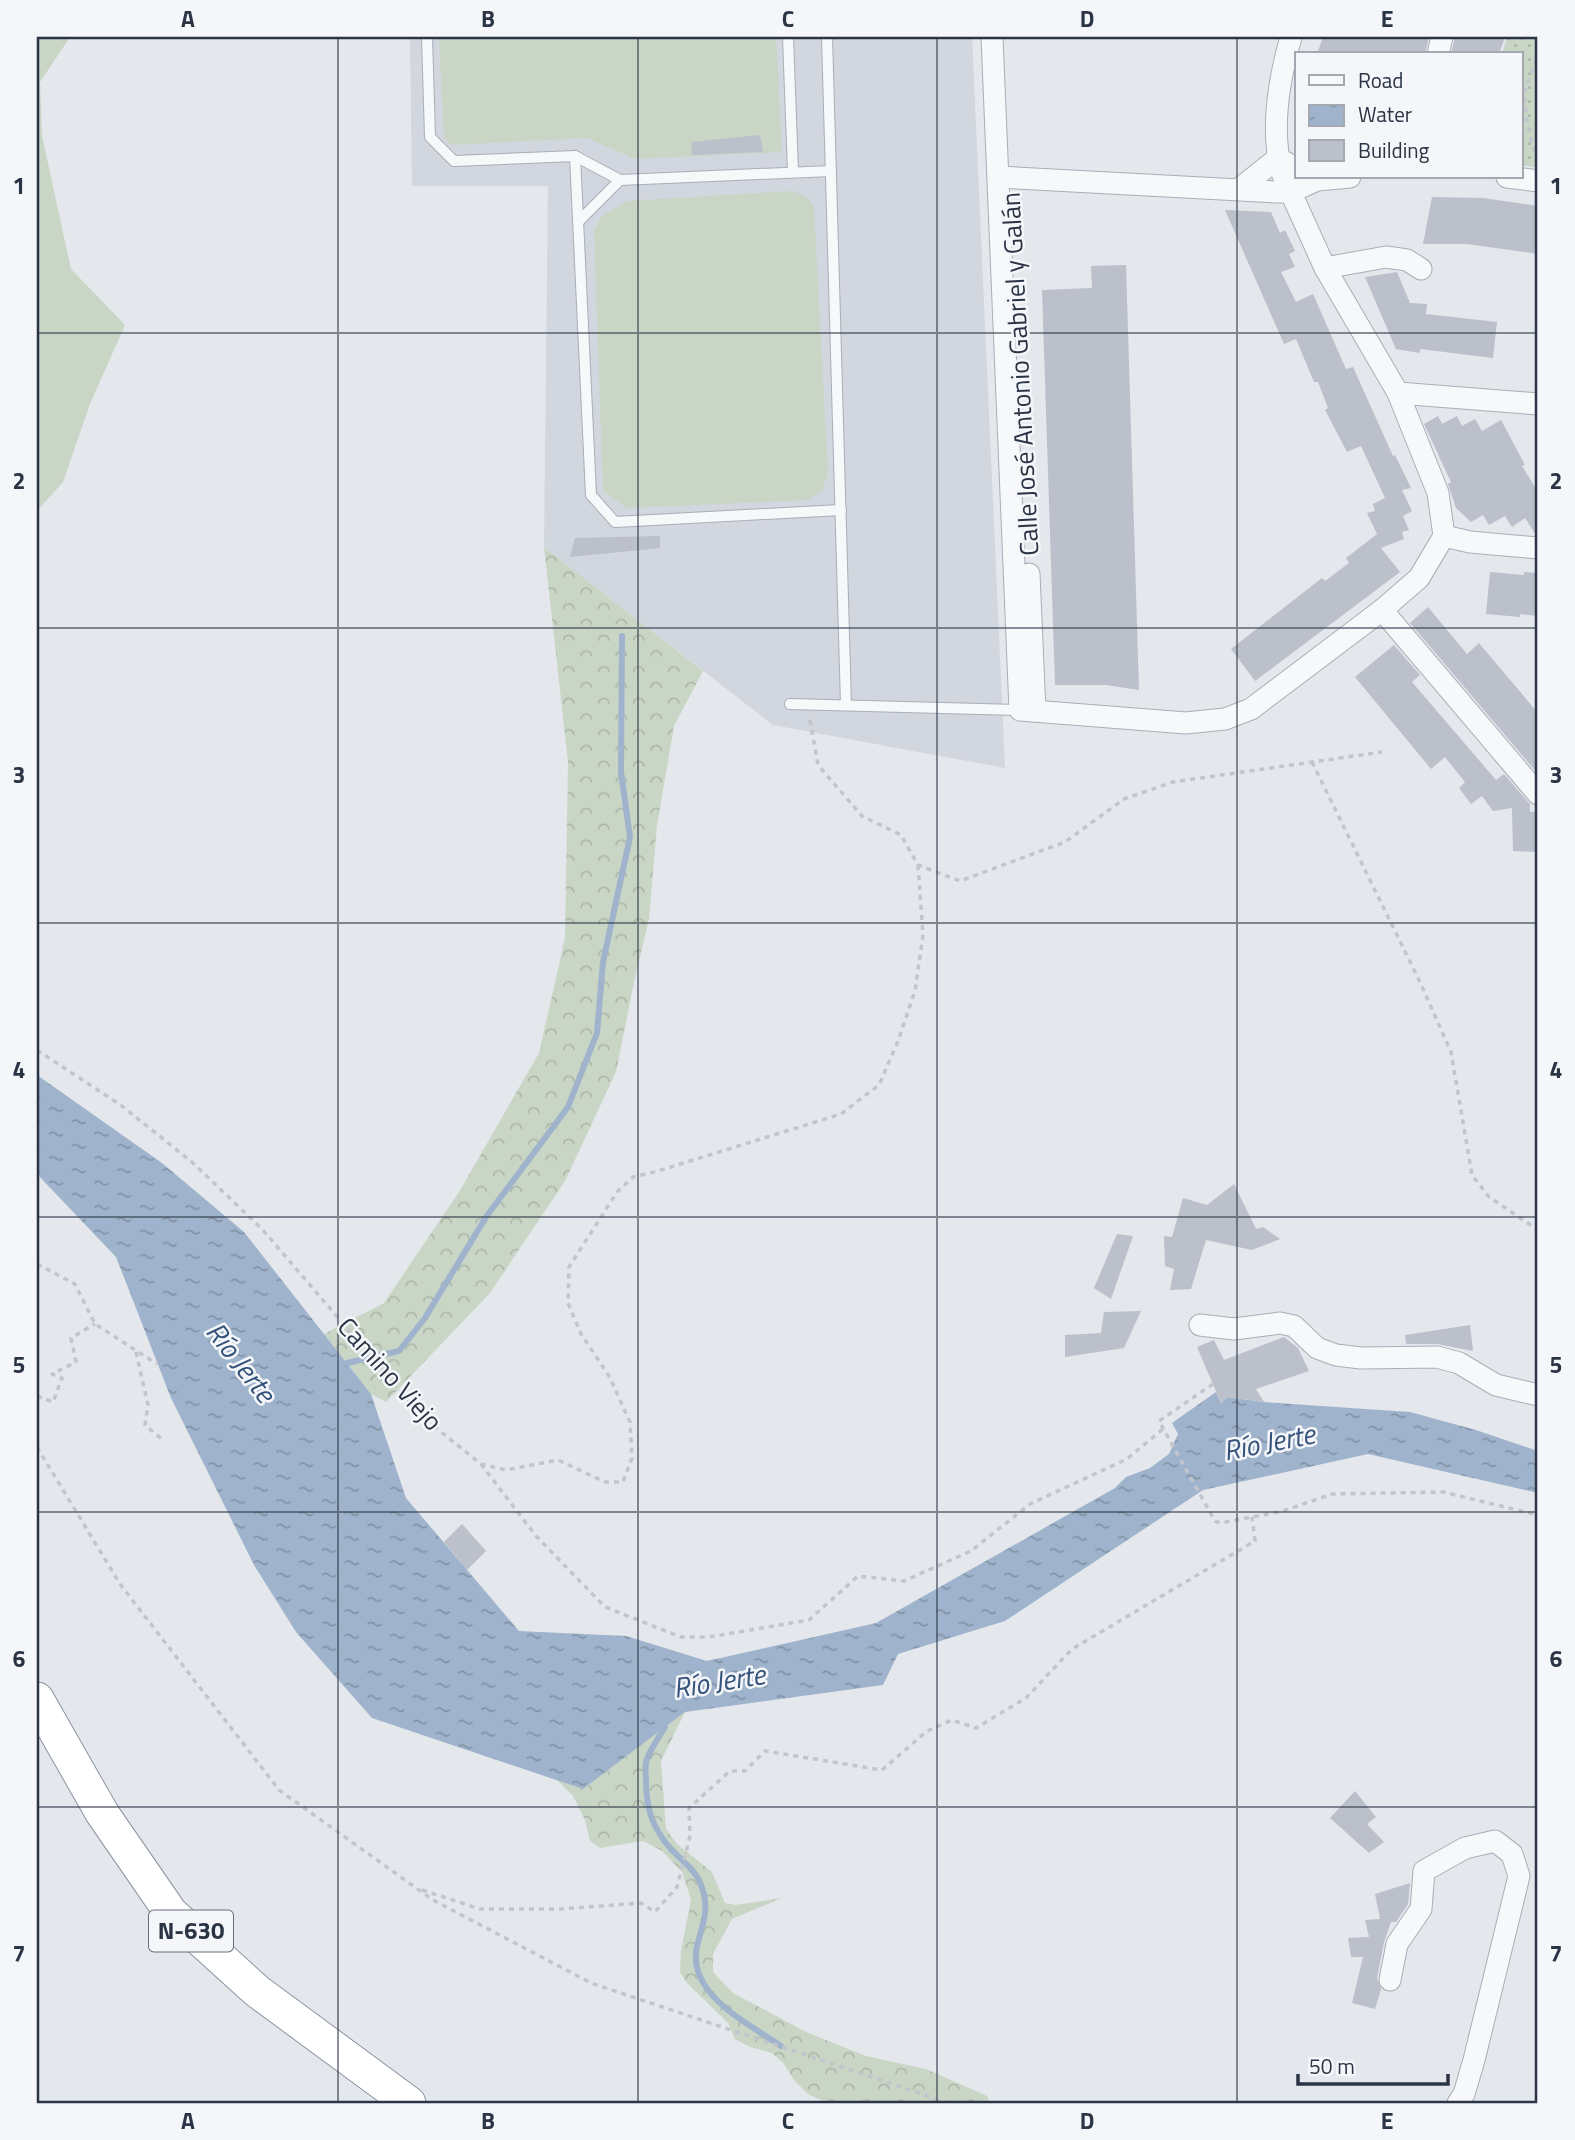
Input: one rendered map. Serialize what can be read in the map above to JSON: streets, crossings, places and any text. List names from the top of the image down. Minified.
{"streets":{"highway":["N-630"],"street":["Calle José Antonio Gabriel y Galán"],"path":["Camino Viejo"]},"water":["Río Jerte"],"legend":["Road","Water","Building"],"scale_bar":"50 m","grid":{"columns":["A","B","C","D","E"],"rows":["1","2","3","4","5","6","7"]}}
